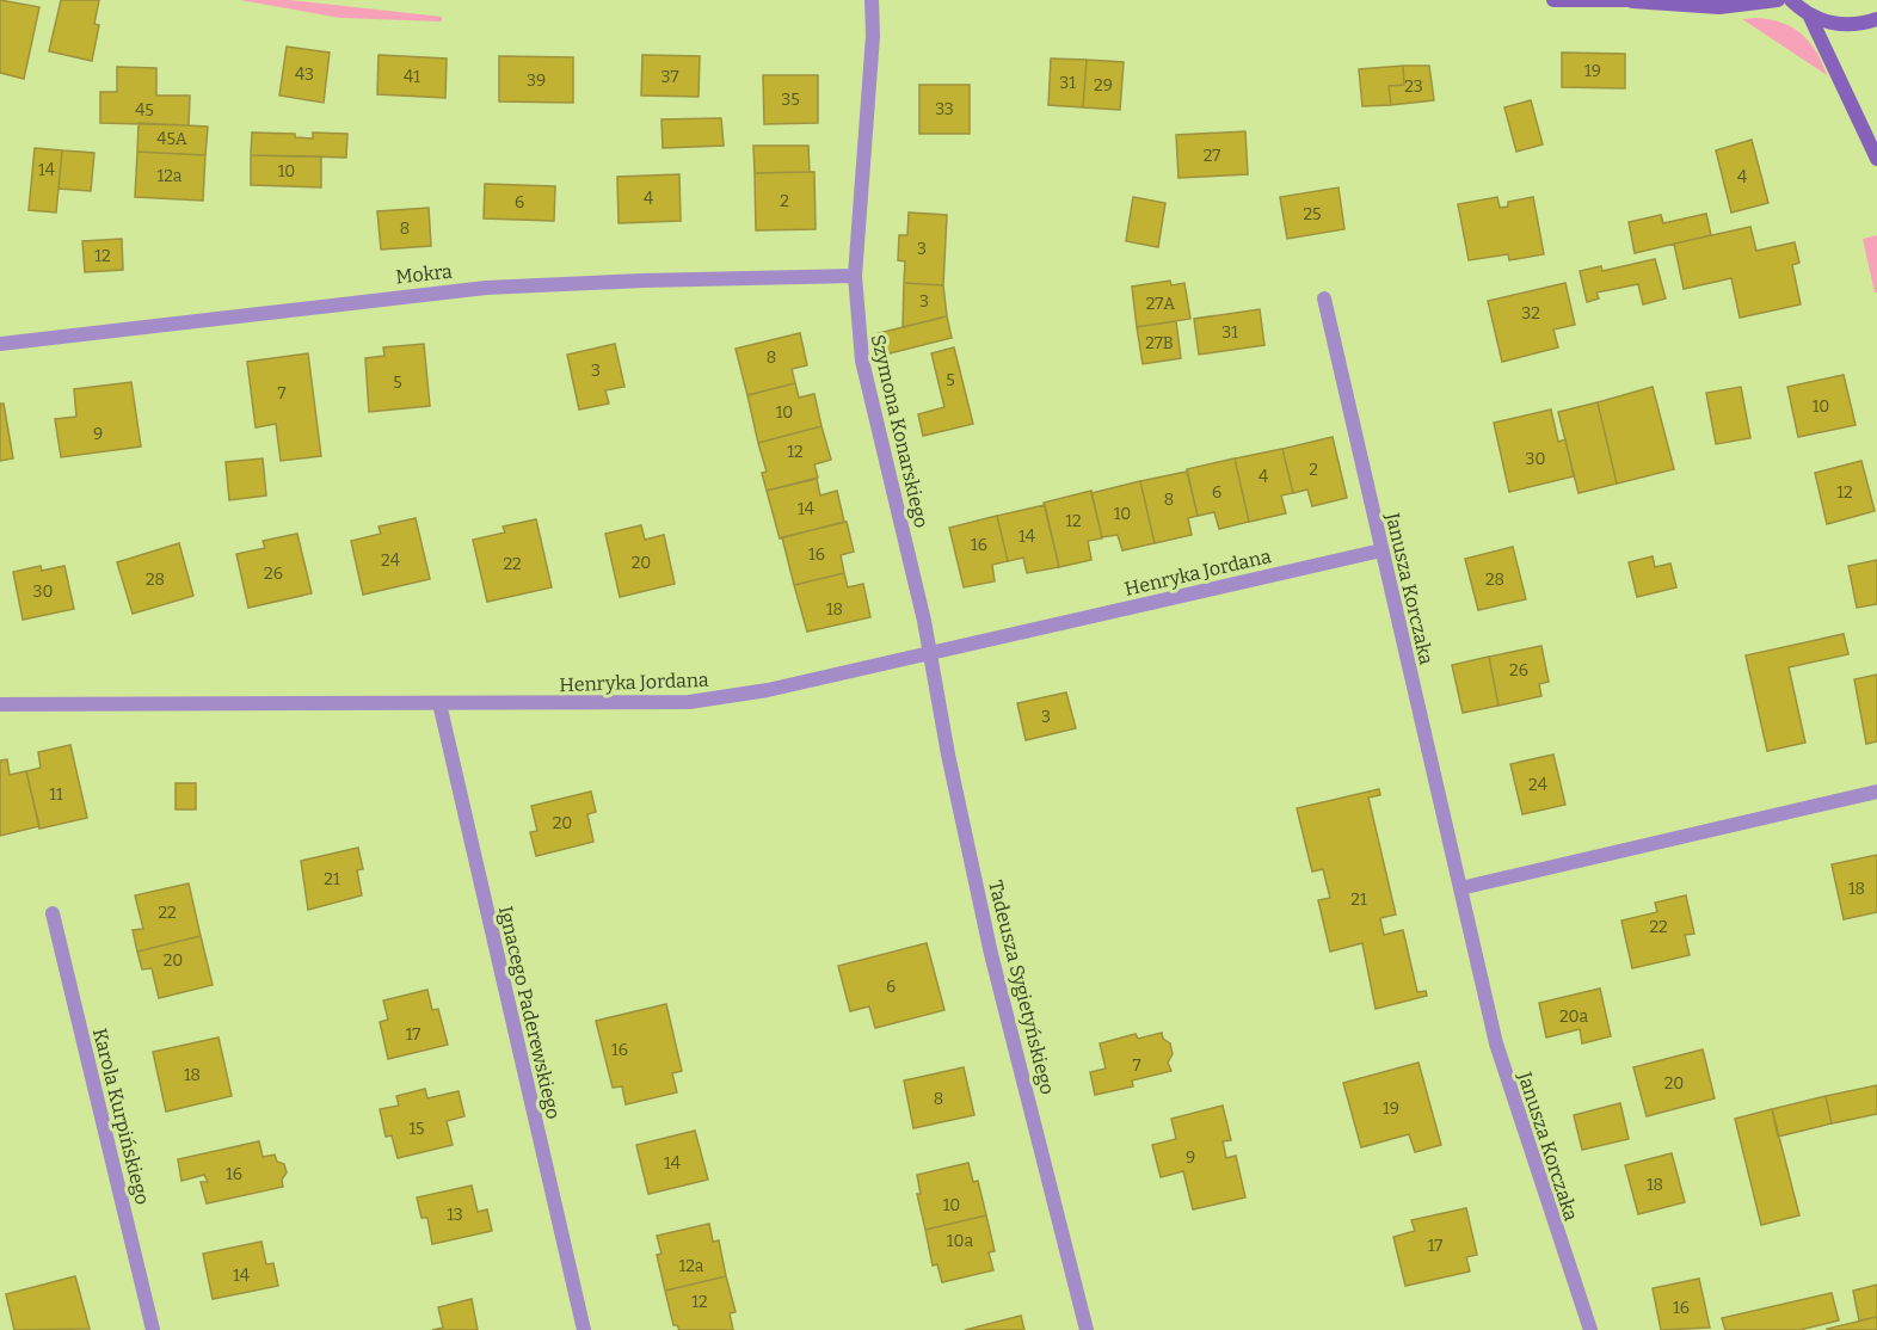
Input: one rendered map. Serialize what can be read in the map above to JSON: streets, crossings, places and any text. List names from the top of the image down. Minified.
{"streets":{"street":["Mokra","Szymona Konarskiego","Henryka Jordana","Janusza Korczaka","Tadeusza Sygietyńskiego","Ignacego Paderewskiego","Karola Kurpińskiego"]},"crossings":[["Mokra","Szymona Konarskiego"],["Szymona Konarskiego","Henryka Jordana"],["Szymona Konarskiego","Tadeusza Sygietyńskiego"],["Henryka Jordana","Janusza Korczaka"],["Henryka Jordana","Tadeusza Sygietyńskiego"],["Henryka Jordana","Ignacego Paderewskiego"]],"house_numbers":["19","43","41","37","39","31","29","23","35","33","45","45A","27","14","10","12a","4","4","2","6","25","8","3","12","3","27A","32","31","27B","8","3","5","5","7","10","10","9","12","30","2","4","6","12","8","14","10","12","14","16","16","24","20","22","26","28","28","30","18","26","3","24","11","20","21","18","21","22","22","20","6","20a","17","16","7","18","20","8","19","15","9","14","16","18","10","13","10a","17","12a","14","12","16"]}
